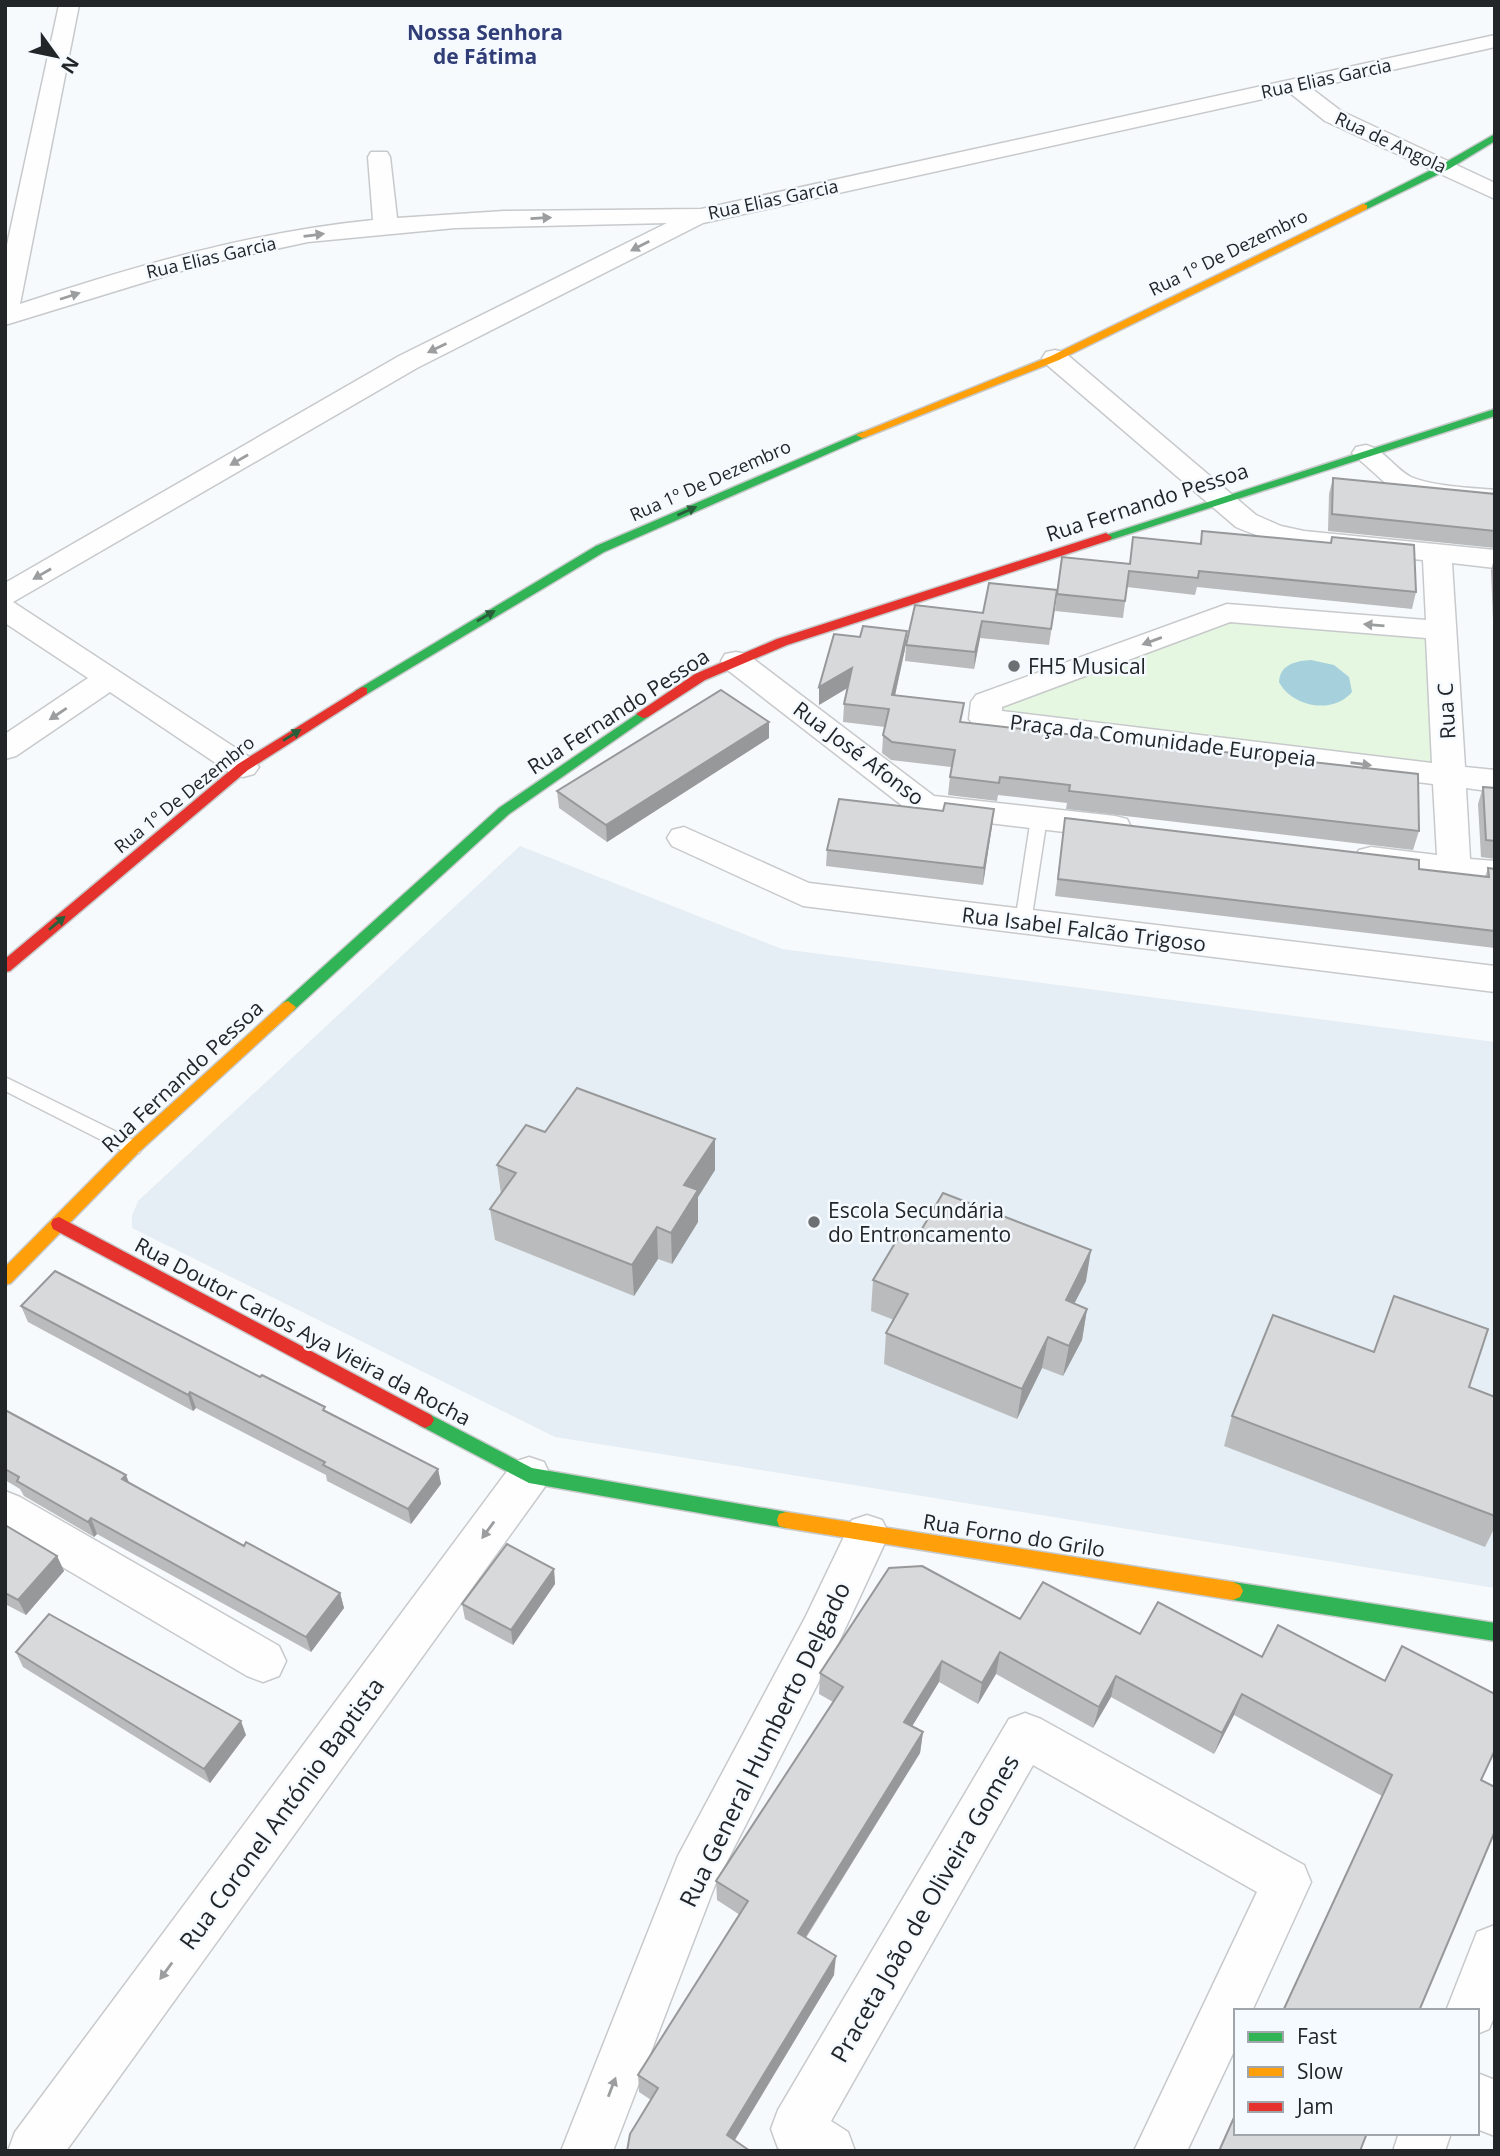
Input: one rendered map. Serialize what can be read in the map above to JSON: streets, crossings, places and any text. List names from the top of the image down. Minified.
{"streets":{"street":["Rua Elias Garcia","Rua de Angola","Rua 1º De Dezembro","Rua Fernando Pessoa","Rua C","Praça da Comunidade Europeia","Rua José Afonso","Rua Isabel Falcão Trigoso","Rua Doutor Carlos Aya Vieira da Rocha","Rua Forno do Grilo","Rua General Humberto Delgado","Rua Coronel António Baptista","Praceta João de Oliveira Gomes"]},"crossings":[["Rua Elias Garcia","Rua de Angola"],["Rua de Angola","Rua 1º De Dezembro"],["Rua Fernando Pessoa","Rua José Afonso"],["Rua Fernando Pessoa","Rua Doutor Carlos Aya Vieira da Rocha"],["Rua C","Praça da Comunidade Europeia"],["Rua Doutor Carlos Aya Vieira da Rocha","Rua Forno do Grilo"],["Rua Doutor Carlos Aya Vieira da Rocha","Rua Coronel António Baptista"],["Rua Forno do Grilo","Rua General Humberto Delgado"],["Rua Forno do Grilo","Rua Coronel António Baptista"]],"one_way":["Rua 1º De Dezembro","Rua General Humberto Delgado","Rua Coronel António Baptista"],"districts":["Nossa Senhora de Fátima"],"places":["FH5 Musical","Escola Secundária do Entroncamento"],"legend":["Fast","Slow","Jam"],"north":"bottom right"}
